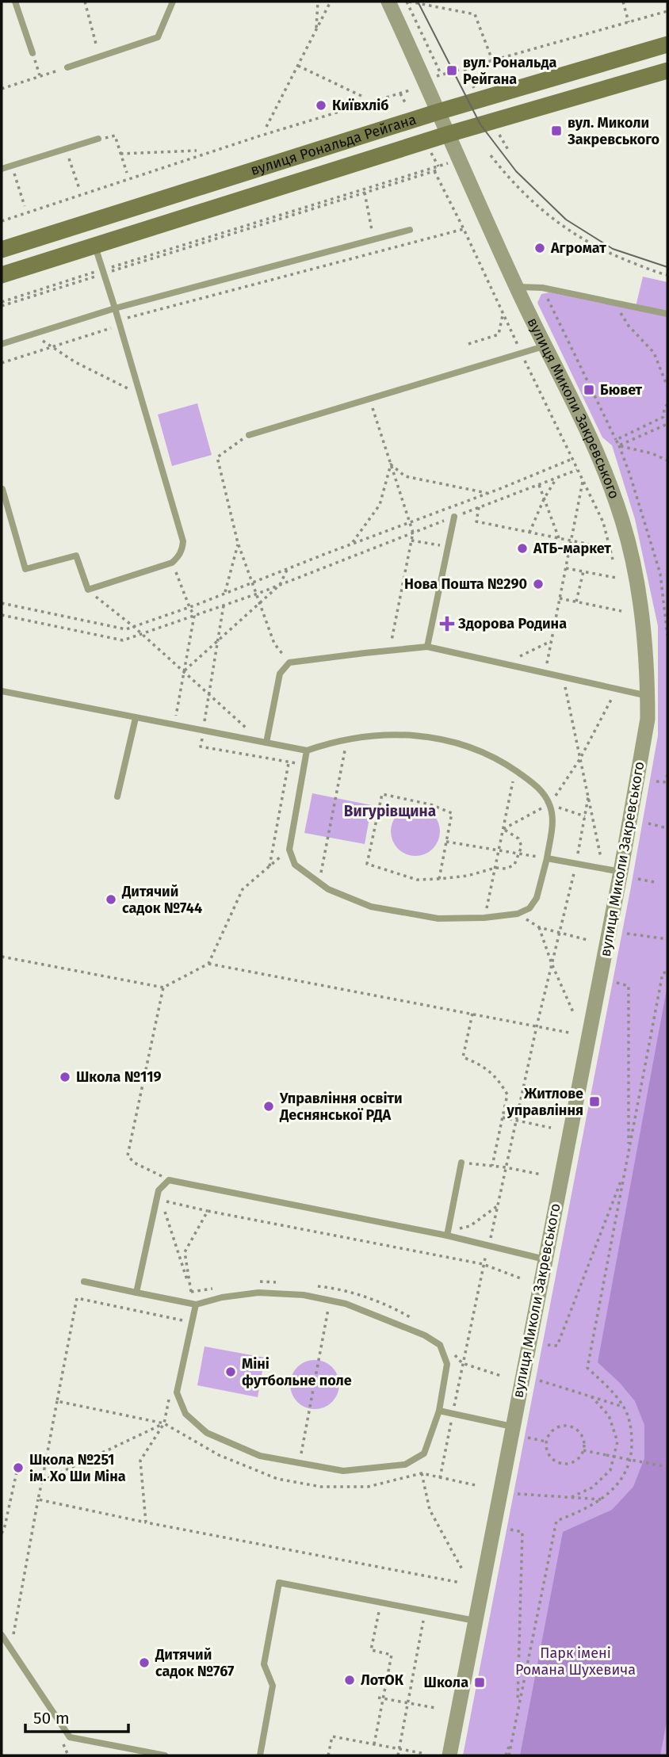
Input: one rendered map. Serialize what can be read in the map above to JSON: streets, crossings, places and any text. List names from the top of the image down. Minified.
{"streets":{"main road":["вулиця Рональда Рейгана"],"street":["вулиця Миколи Закревського"]},"crossings":[["вулиця Рональда Рейгана","вулиця Миколи Закревського"]],"districts":["Вигурівщина"],"parks":["Парк імені Романа Шухевича"],"places":{"transit":["вул. Рональда Рейгана","вул. Миколи Закревського","Бювет","Житлове управління","Школа"],"other":["Київхліб","Агромат","АТБ-маркет","Нова Пошта №290","Дитячий садок №744","Школа №119","Управління освіти Деснянської РДА","Міні футбольне поле","Школа №251 ім. Хо Ши Міна","Дитячий садок №767","ЛотОК"],"health":["Здорова Родина"]},"scale_bar":"50 m"}
